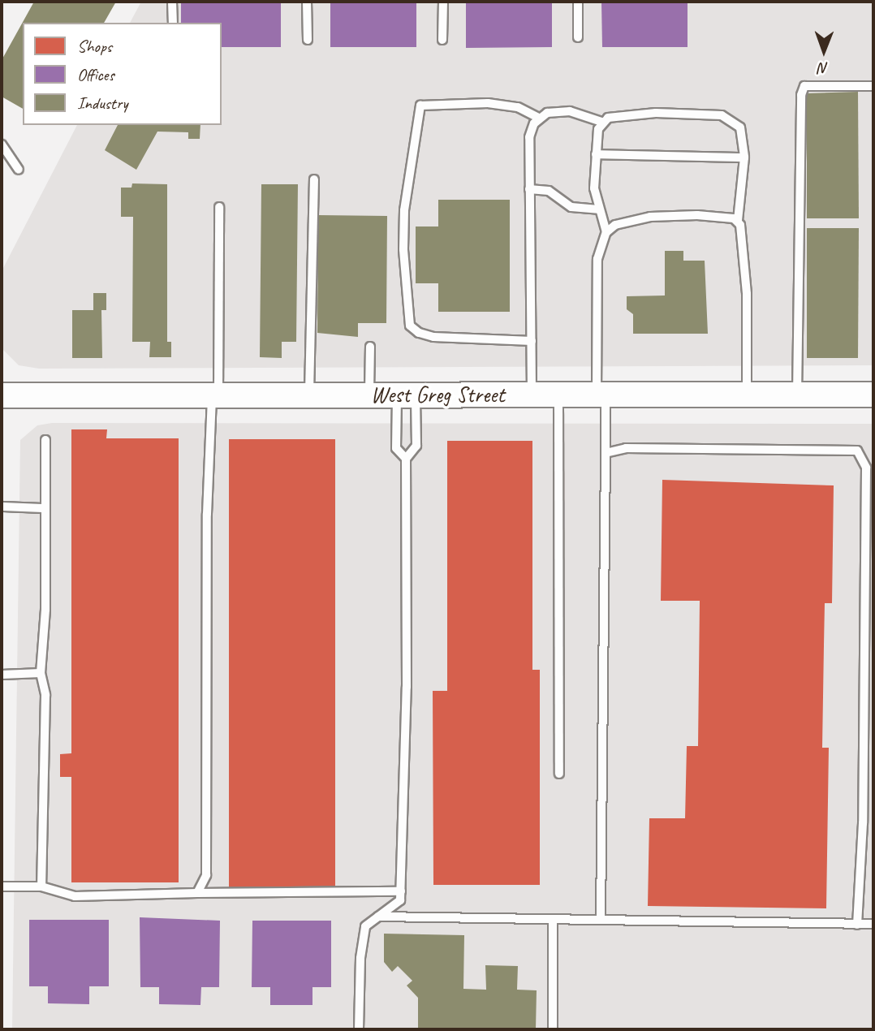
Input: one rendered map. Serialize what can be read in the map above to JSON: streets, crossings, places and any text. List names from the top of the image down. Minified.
{"streets":{"main road":["West Greg Street"]},"legend":["Shops","Offices","Industry"],"north":"bottom"}
